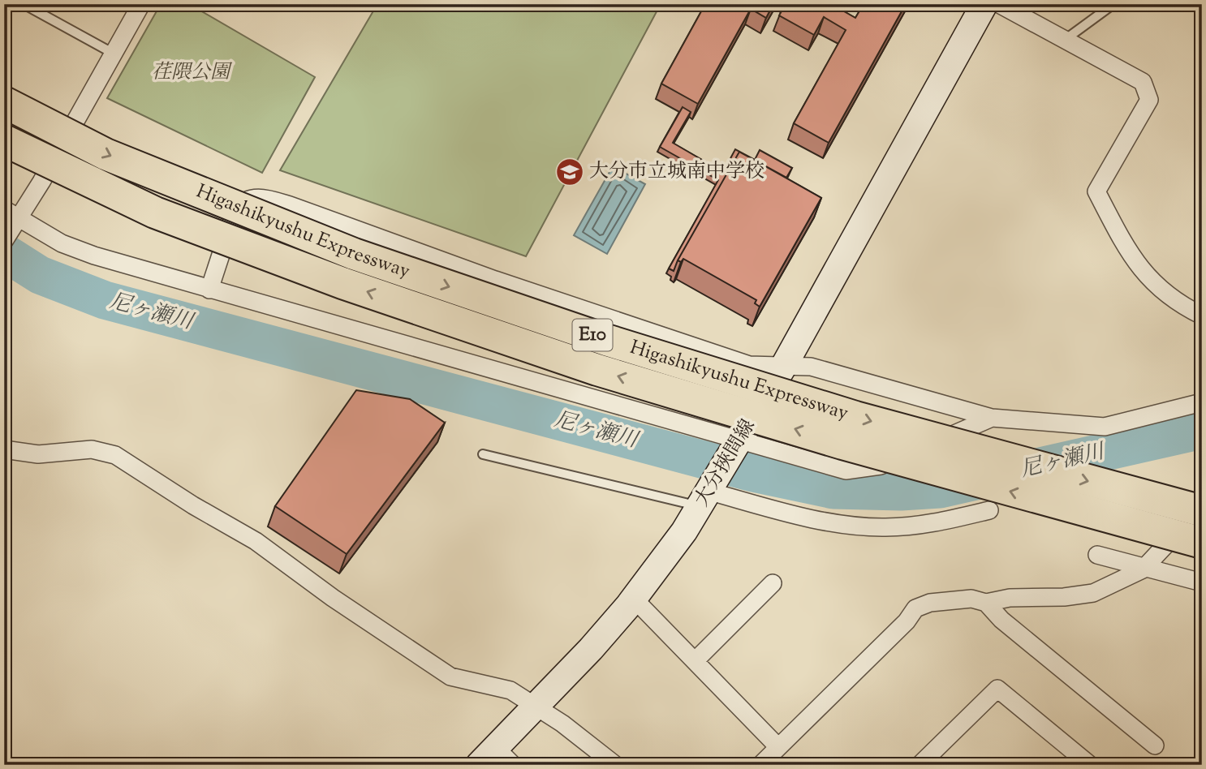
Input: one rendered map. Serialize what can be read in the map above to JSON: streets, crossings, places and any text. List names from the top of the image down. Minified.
{"streets":{"highway":["Higashikyushu Expressway","E10"],"main road":["大分挾間線"]},"water":["尼ヶ瀬川"],"parks":["荏隈公園"],"places":{"school or university":["大分市立城南中学校"]}}
